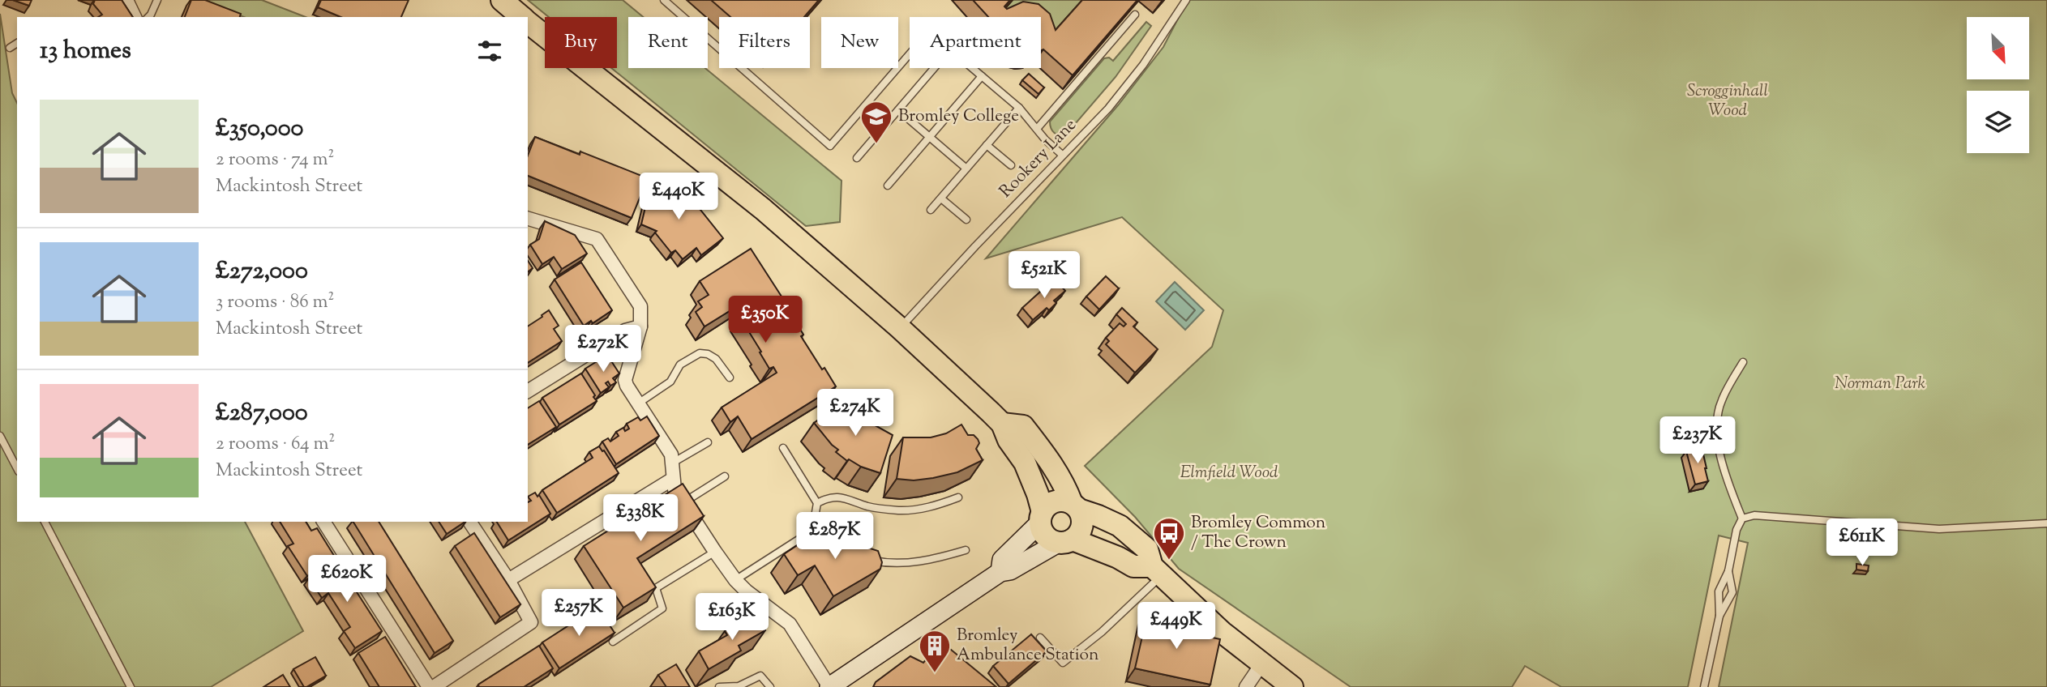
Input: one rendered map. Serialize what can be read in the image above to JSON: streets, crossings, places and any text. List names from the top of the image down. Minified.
{"streets":{"lane":["Rookery Lane"]},"parks":["Scrogginhall Wood","Norman Park","Elmfield Wood"],"places":{"school or university":["Bromley College"],"bus stop":["Bromley Common / The Crown"],"building":["Bromley Ambulance Station"]},"north":"bottom right","page":{"chip":["Buy","Rent","Filters","New","Apartment"],"heading":"13 homes","list":[{"name":"£350,000","note":"2 rooms · 74 m² · Mackintosh Street"},{"name":"£272,000","note":"3 rooms · 86 m² · Mackintosh Street"},{"name":"£287,000","note":"2 rooms · 64 m² · Mackintosh Street"}],"price":["£440K","£521K","£350K","£272K","£274K","£237K","£338K","£287K","£611K","£620K","£257K","£163K","£449K"]}}
